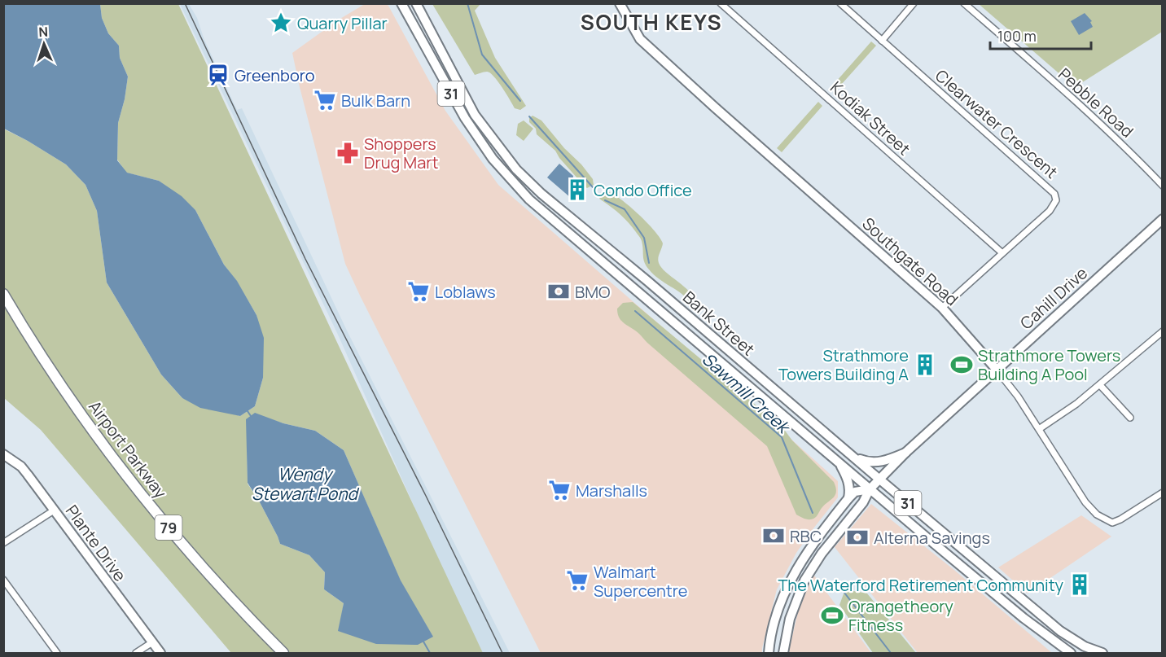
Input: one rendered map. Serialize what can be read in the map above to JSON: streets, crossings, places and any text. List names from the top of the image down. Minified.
{"streets":{"highway":["Airport Parkway","79"],"main road":["31","Southgate Road","Cahill Drive","Bank Street","Plante Drive"],"street":["Pebble Road","Kodiak Street","Clearwater Crescent"]},"crossings":[["Kodiak Street","Clearwater Crescent"],["Clearwater Crescent","Southgate Road"],["Southgate Road","Cahill Drive"],["Cahill Drive","Bank Street"]],"districts":["SOUTH KEYS"],"water":["Sawmill Creek","Wendy Stewart Pond"],"places":{"place":["Quarry Pillar"],"station":["Greenboro"],"supermarket":["Bulk Barn","Loblaws","Marshalls","Walmart Supercentre"],"pharmacy":["Shoppers Drug Mart"],"building":["Condo Office","Strathmore Towers Building A","The Waterford Retirement Community"],"bank":["BMO","RBC","Alterna Savings"],"sports":["Strathmore Towers Building A Pool","Orangetheory Fitness"]},"scale_bar":"100 m","north":"top"}
